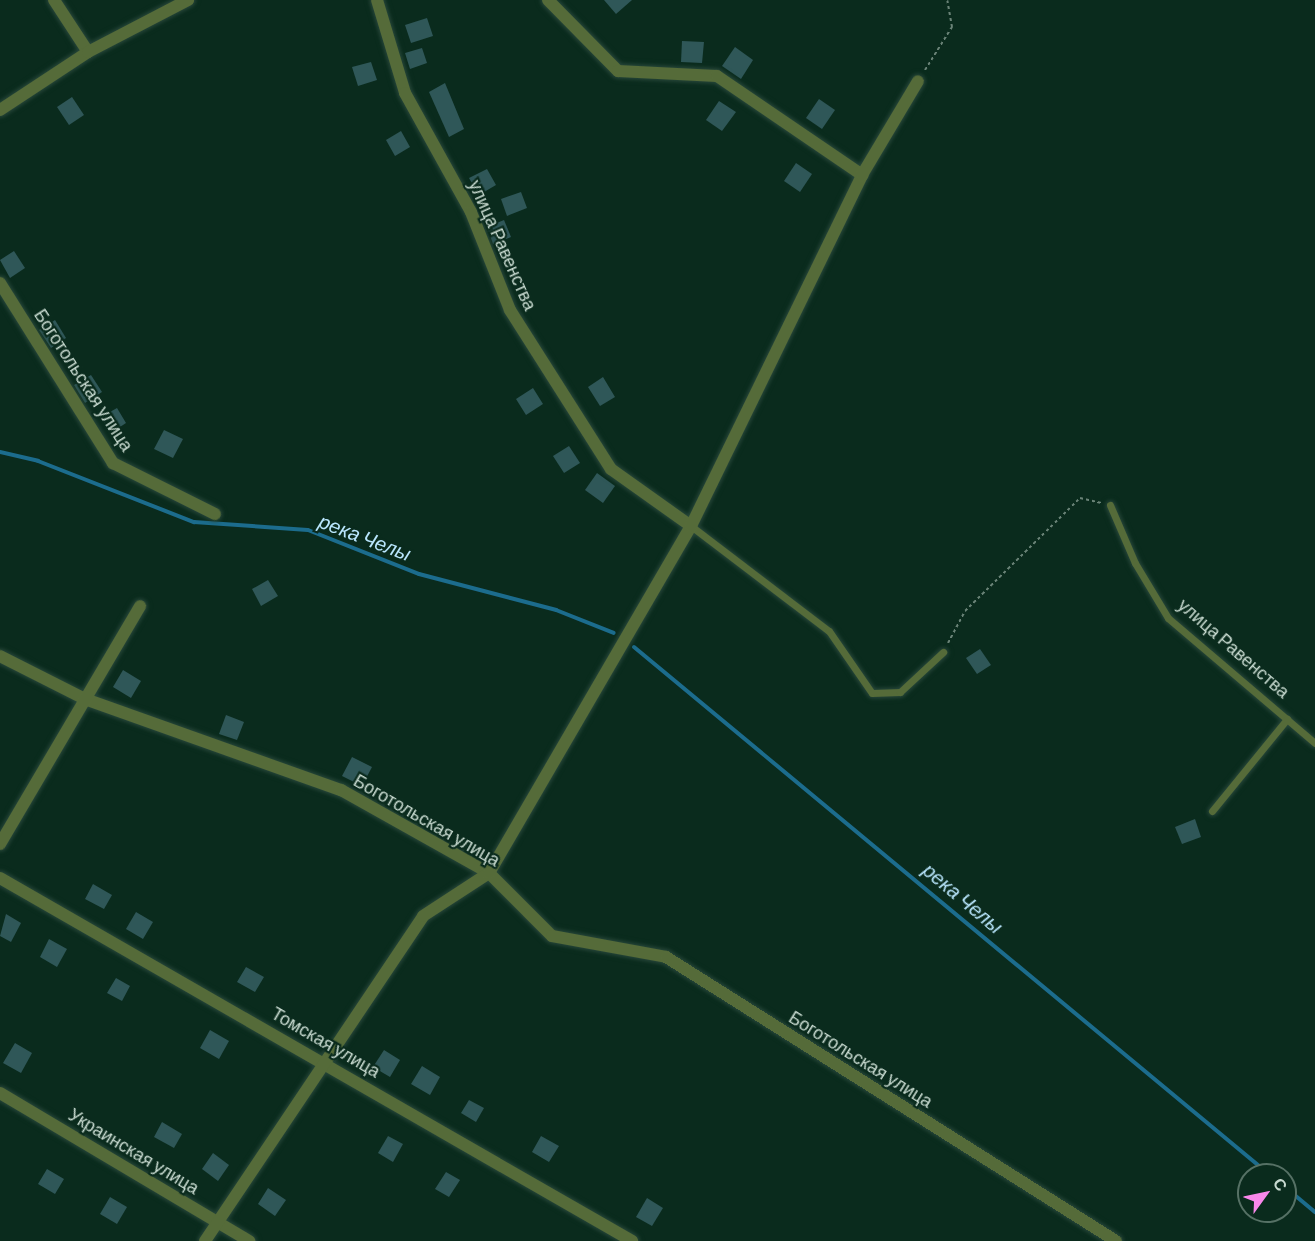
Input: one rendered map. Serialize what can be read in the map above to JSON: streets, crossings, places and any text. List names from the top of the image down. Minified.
{"streets":{"street":["улица Равенства","Боготольская улица","Томская улица","Украинская улица"]},"water":["река Челы"],"north":"top right"}
